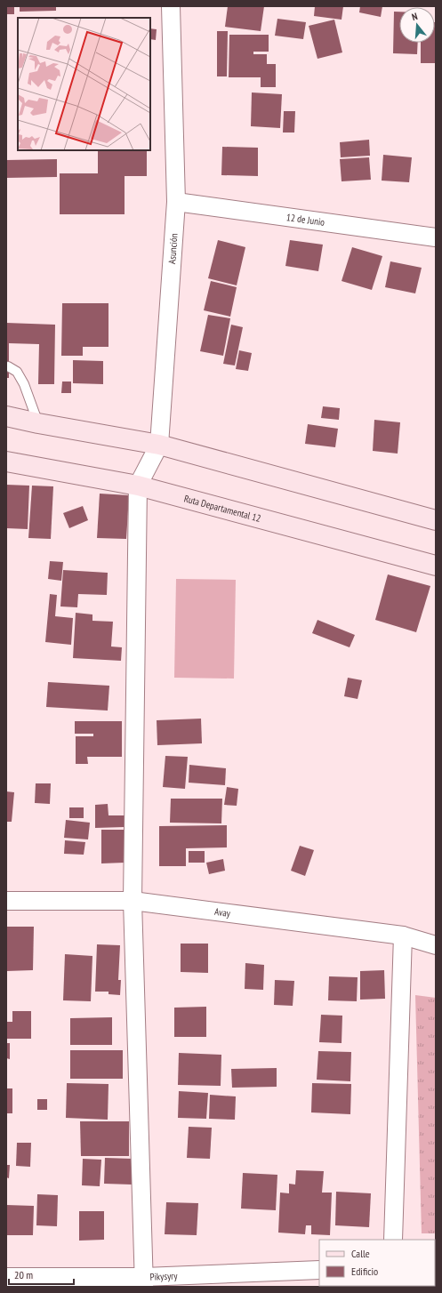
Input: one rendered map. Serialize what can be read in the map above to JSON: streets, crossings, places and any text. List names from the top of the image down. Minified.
{"streets":{"main road":["Ruta Departamental 12"],"street":["12 de Junio","Asunción","Avay","Pikysyry"]},"crossings":[["12 de Junio","Asunción"],["Asunción","Ruta Departamental 12"]],"legend":["Calle","Edificio"],"scale_bar":"20 m","north":"top"}
